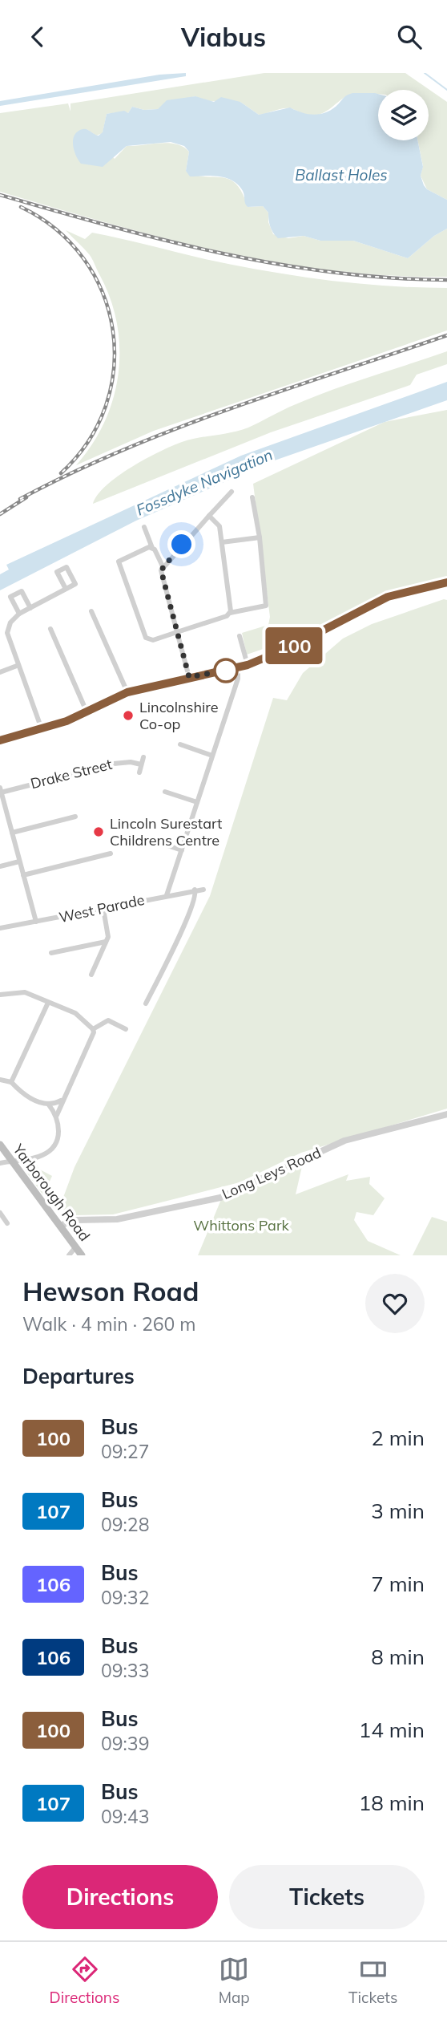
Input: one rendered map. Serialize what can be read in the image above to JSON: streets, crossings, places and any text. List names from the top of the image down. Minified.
{"streets":{"main road":["Yarborough Road"],"street":["Drake Street","West Parade","Long Leys Road"]},"crossings":[["Long Leys Road","Yarborough Road"]],"water":["Ballast Holes","Fossdyke Navigation"],"parks":["Whittons Park"],"places":["Lincolnshire Co-op","Lincoln Surestart Childrens Centre"],"lines":["bus line 100"],"page":{"header":"Viabus","on_map":"100","heading":[["Hewson Road","Walk · 4 min · 260 m"],"Departures"],"list":[{"mark":"100","name":"Bus","note":"09:27","value":"2 min"},{"mark":"107","name":"Bus","note":"09:28","value":"3 min"},{"mark":"106","name":"Bus","note":"09:32","value":"7 min"},{"mark":"106","name":"Bus","note":"09:33","value":"8 min"},{"mark":"100","name":"Bus","note":"09:39","value":"14 min"},{"mark":"107","name":"Bus","note":"09:43","value":"18 min"}],"buttons":["Directions","Tickets"],"tabs":["Directions","Map","Tickets"]}}
